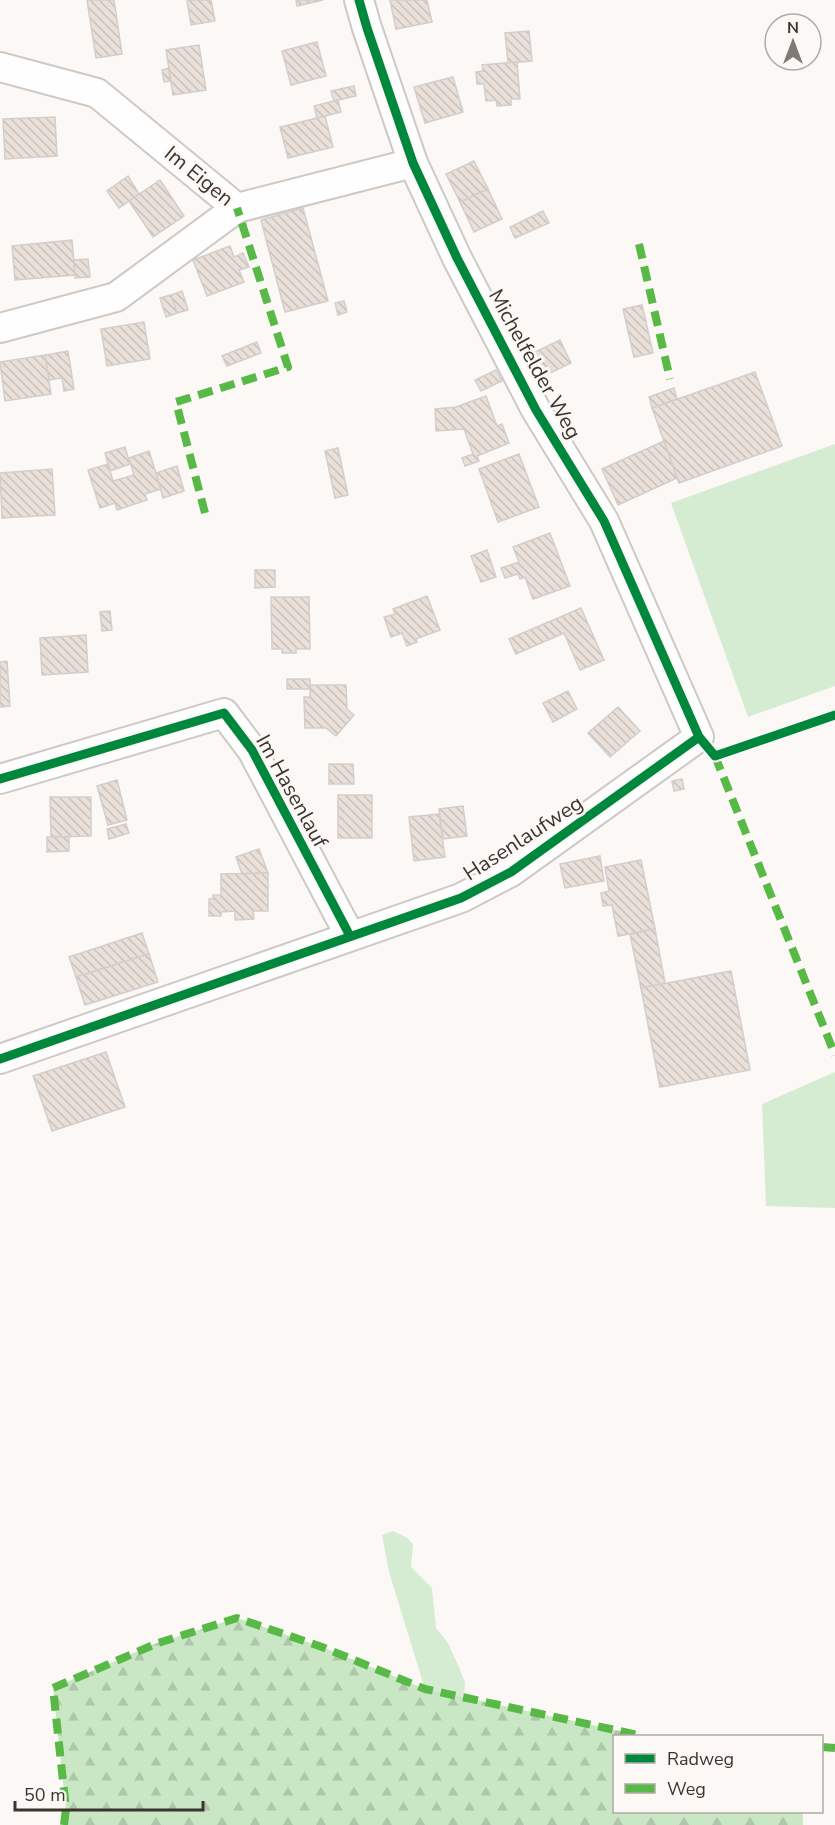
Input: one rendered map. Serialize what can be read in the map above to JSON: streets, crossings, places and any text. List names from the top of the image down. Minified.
{"streets":{"street":["Im Eigen","Michelfelder Weg","Im Hasenlauf","Hasenlaufweg"]},"crossings":[["Im Eigen","Michelfelder Weg"],["Michelfelder Weg","Hasenlaufweg"],["Im Hasenlauf","Hasenlaufweg"]],"legend":["Radweg","Weg"],"scale_bar":"50 m","north":"top"}
